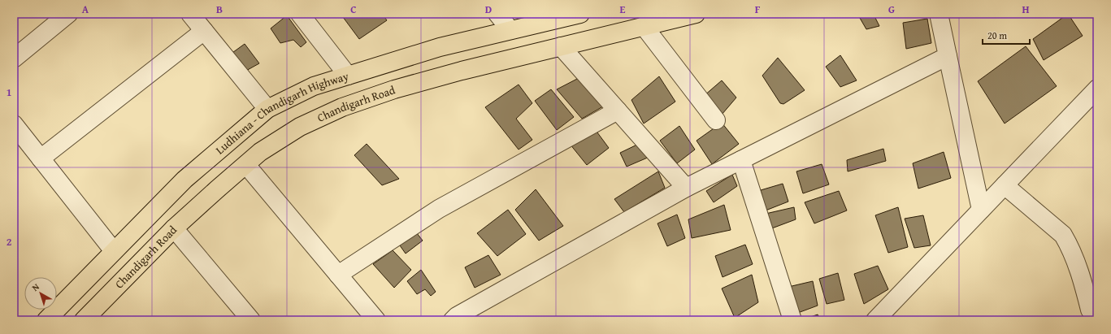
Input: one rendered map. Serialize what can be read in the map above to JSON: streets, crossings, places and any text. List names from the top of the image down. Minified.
{"streets":{"main road":["Chandigarh Road","Ludhiana - Chandigarh Highway"]},"scale_bar":"20 m","north":"top left","grid":{"columns":["A","B","C","D","E","F","G","H"],"rows":["1","2"]}}
